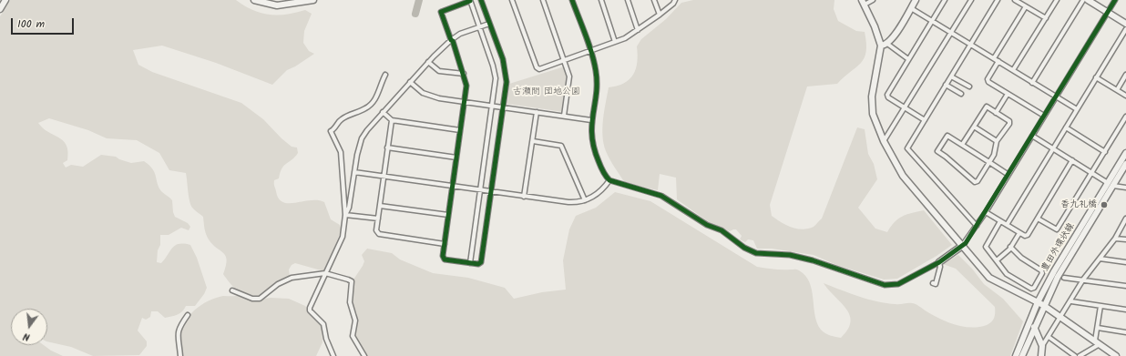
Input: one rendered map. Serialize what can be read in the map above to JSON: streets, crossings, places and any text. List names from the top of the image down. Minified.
{"streets":{"street":["豊田外環状線"]},"parks":["古瀬間 団地公園"],"places":["香九礼橋"],"scale_bar":"100 m","north":"bottom"}
